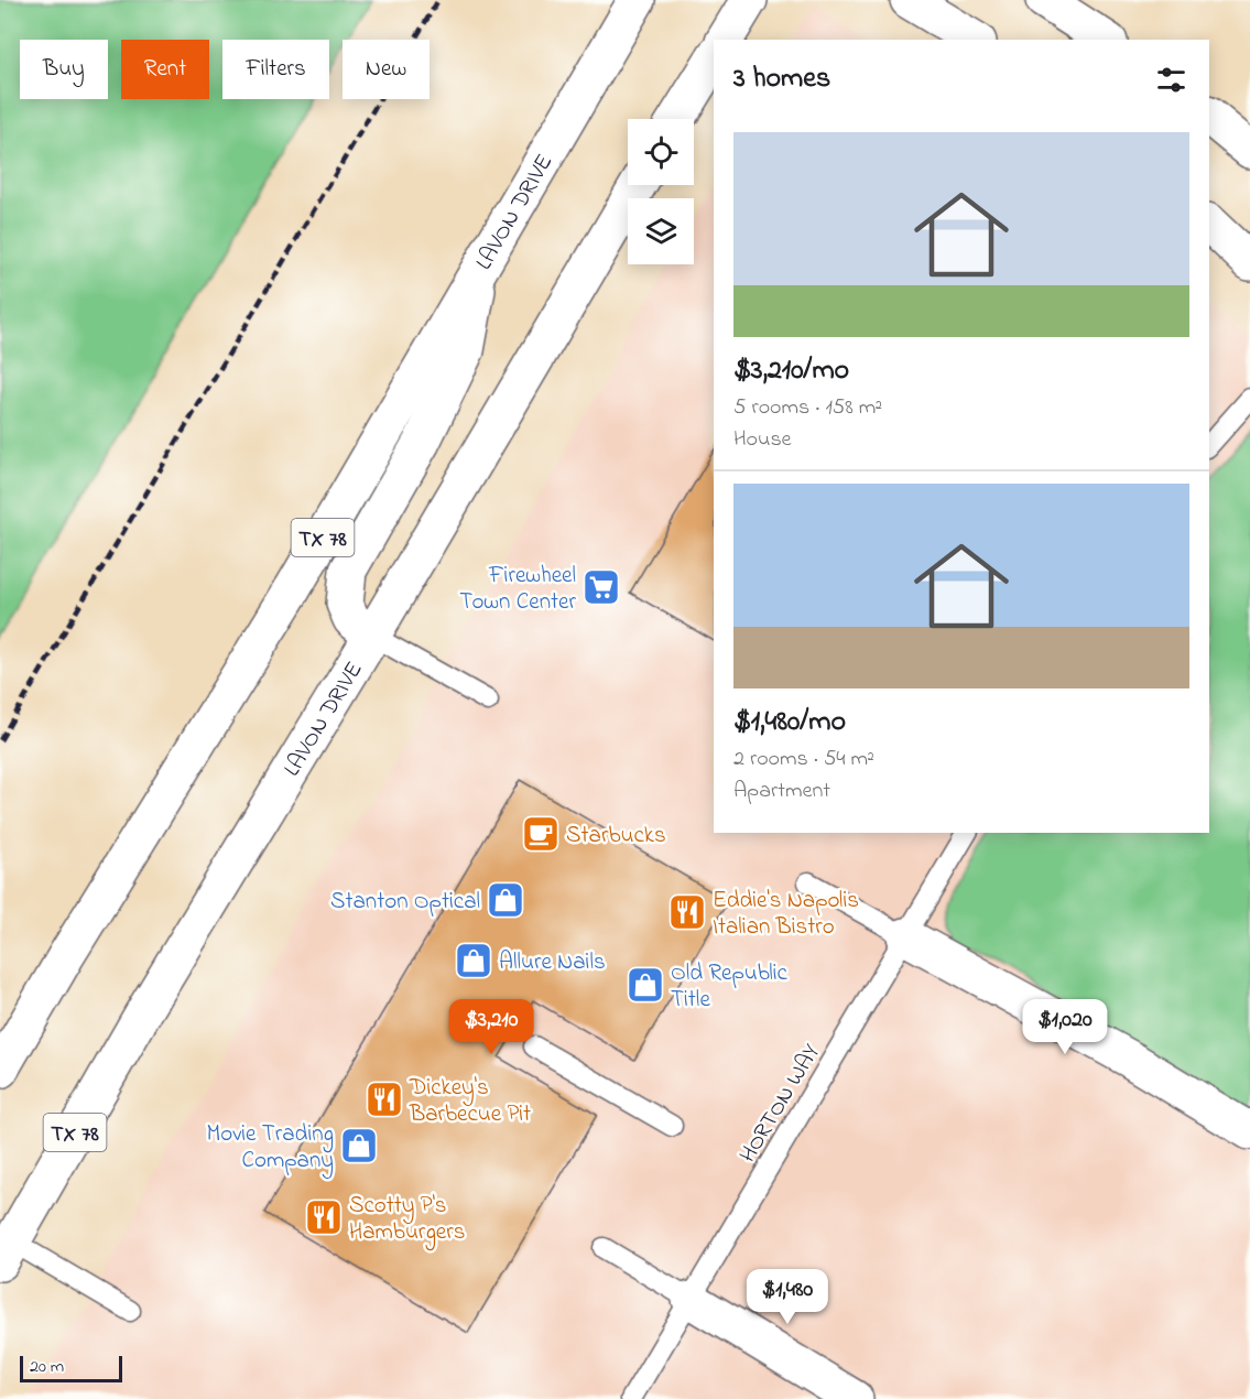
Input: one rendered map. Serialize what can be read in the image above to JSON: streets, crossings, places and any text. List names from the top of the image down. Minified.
{"streets":{"main road":["LAVON DRIVE","TX 78"],"lane":["HORTON WAY"]},"places":{"supermarket":["Firewheel Town Center"],"cafe":["Starbucks"],"shop":["Stanton Optical","Allure Nails","Old Republic Title","Movie Trading Company"],"restaurant":["Eddie's Napolis Italian Bistro","Dickey's Barbecue Pit","Scotty P's Hamburgers"]},"scale_bar":"20 m","page":{"chip":["Buy","Rent","Filters","New"],"heading":"3 homes","list":[{"name":"$3,210/mo","note":"5 rooms · 158 m² · House"},{"name":"$1,480/mo","note":"2 rooms · 54 m² · Apartment"}],"price":["$3,210","$1,020","$1,480"],"scale":"20 m"}}
